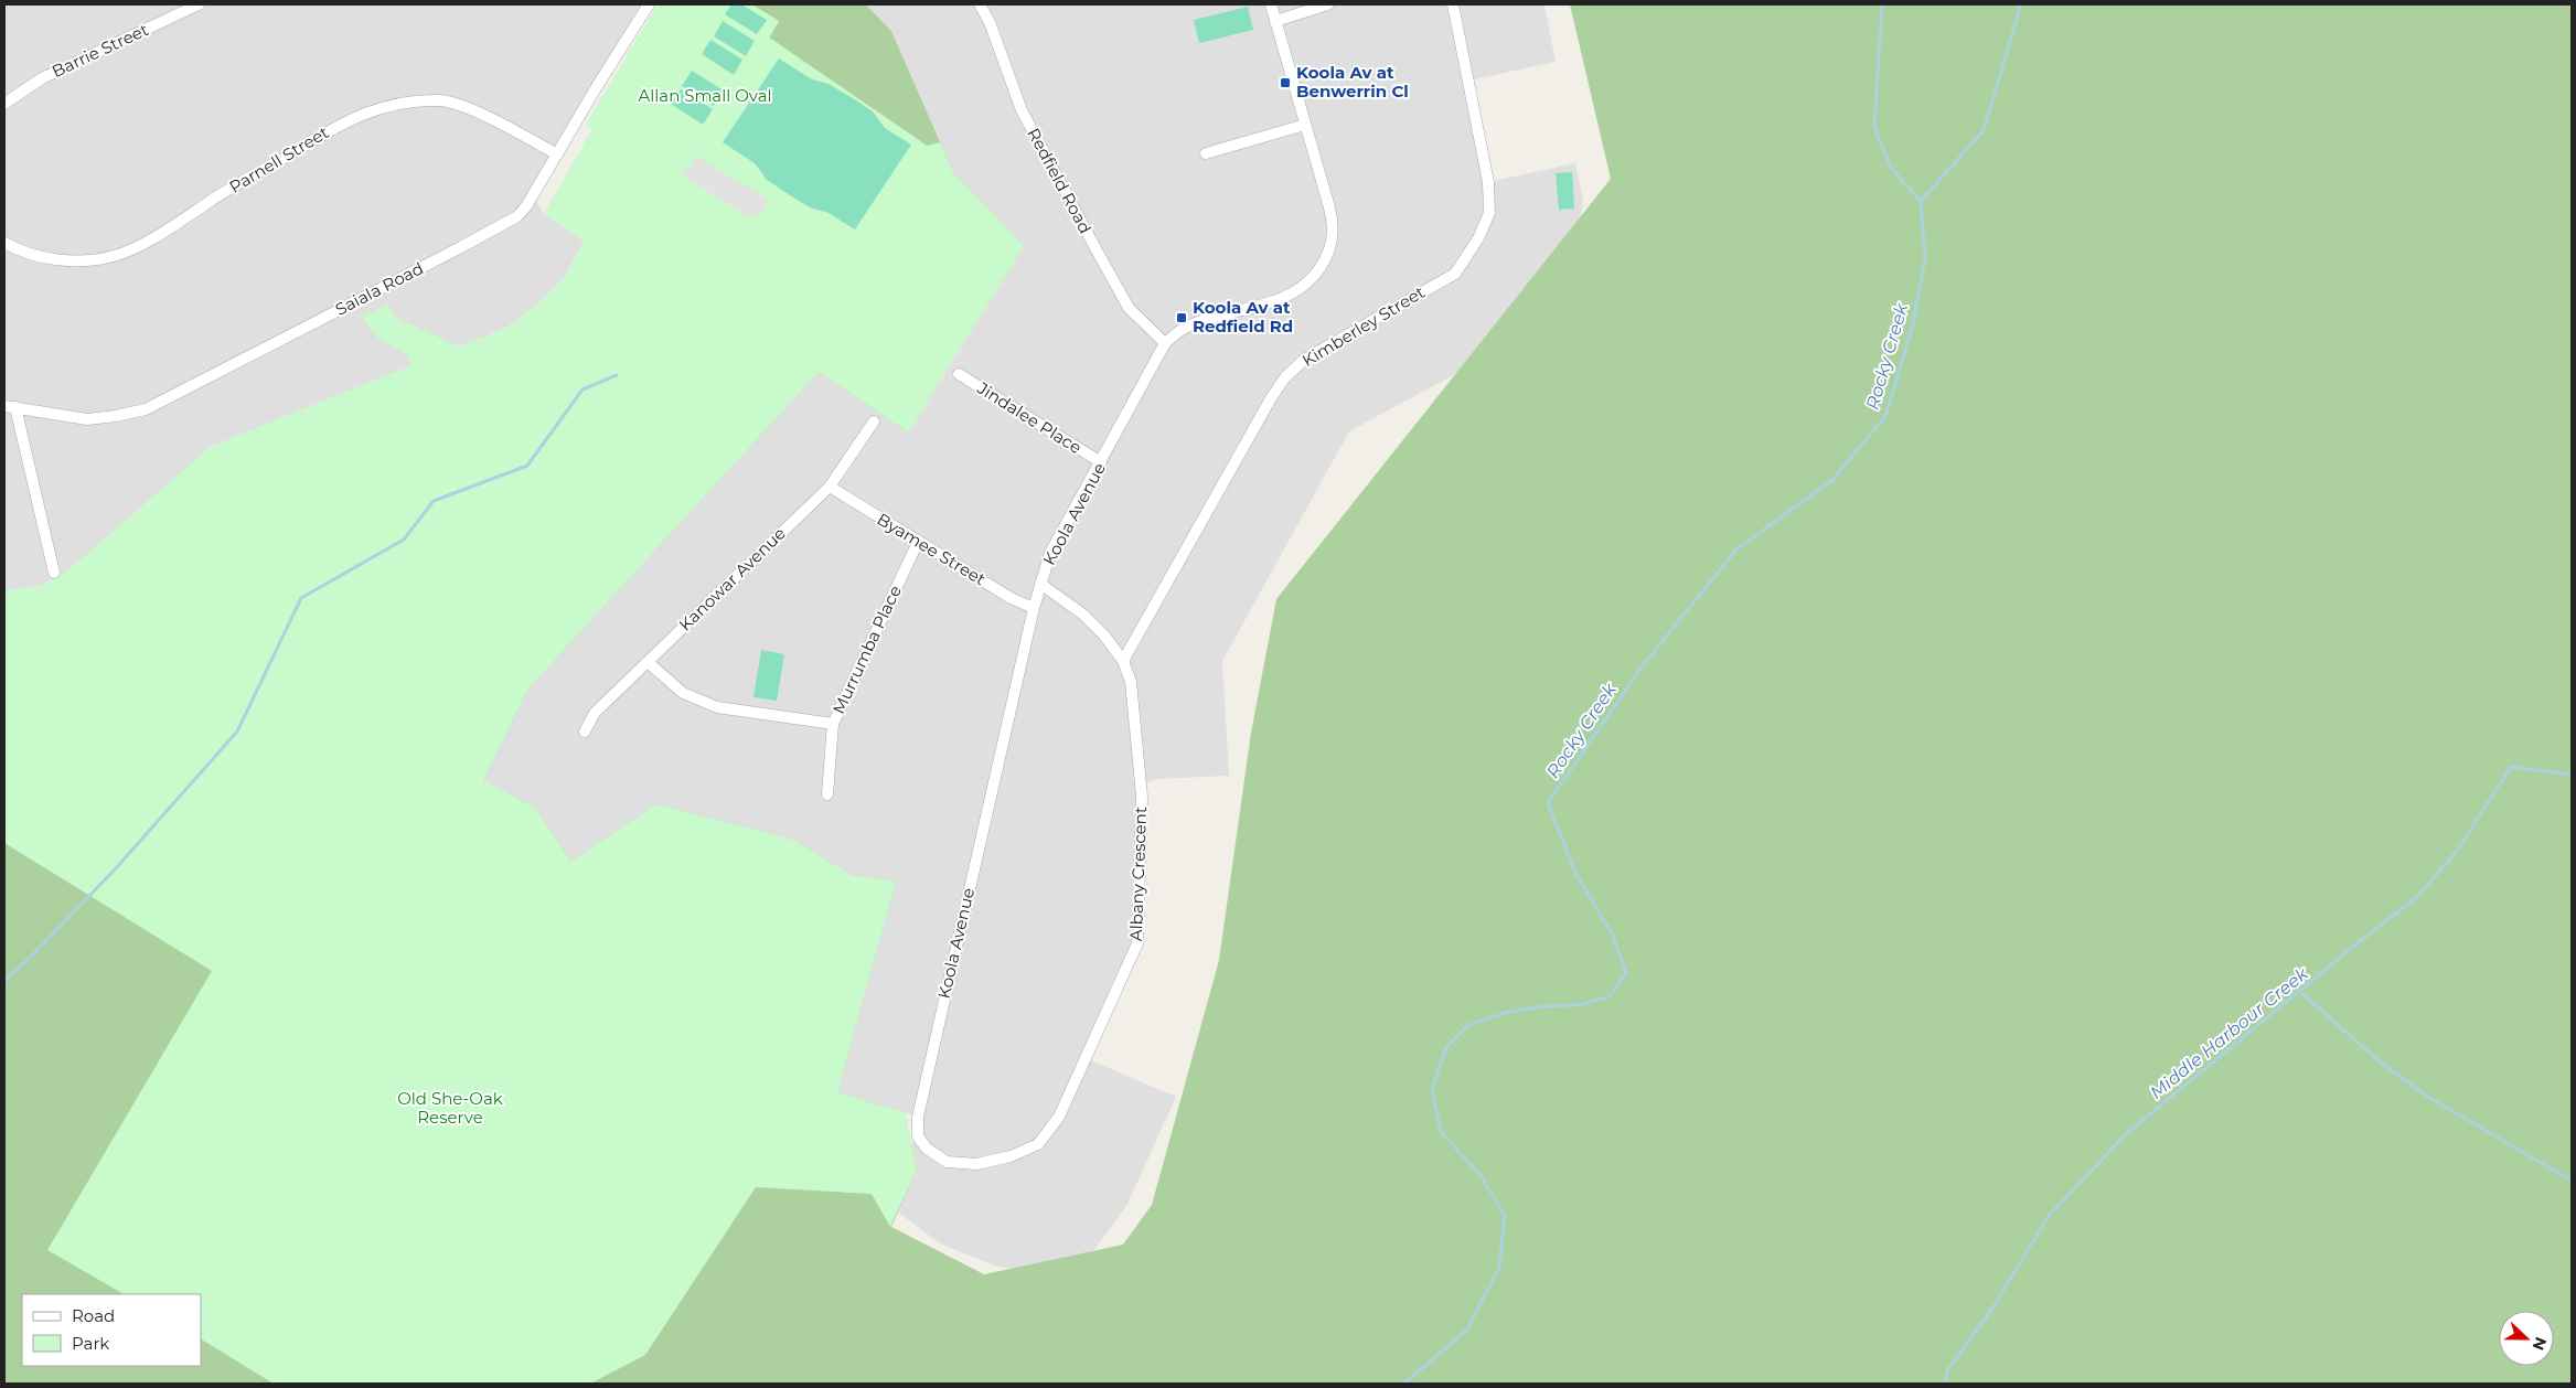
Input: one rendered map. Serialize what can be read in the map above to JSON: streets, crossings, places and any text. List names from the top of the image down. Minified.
{"streets":{"street":["Barrie Street","Parnell Street","Redfield Road","Saiala Road","Kimberley Street","Jindalee Place","Koola Avenue","Byamee Street","Kanowar Avenue","Murrumba Place","Albany Crescent"]},"crossings":[["Parnell Street","Saiala Road"],["Redfield Road","Koola Avenue"],["Kimberley Street","Albany Crescent"],["Jindalee Place","Koola Avenue"],["Koola Avenue","Byamee Street"],["Koola Avenue","Albany Crescent"],["Byamee Street","Kanowar Avenue"],["Byamee Street","Murrumba Place"]],"water":["Rocky Creek","Middle Harbour Creek"],"parks":["Allan Small Oval","Old She-Oak Reserve"],"places":{"transit":["Koola Av at Benwerrin Cl","Koola Av at Redfield Rd"]},"legend":["Road","Park"],"north":"right"}
